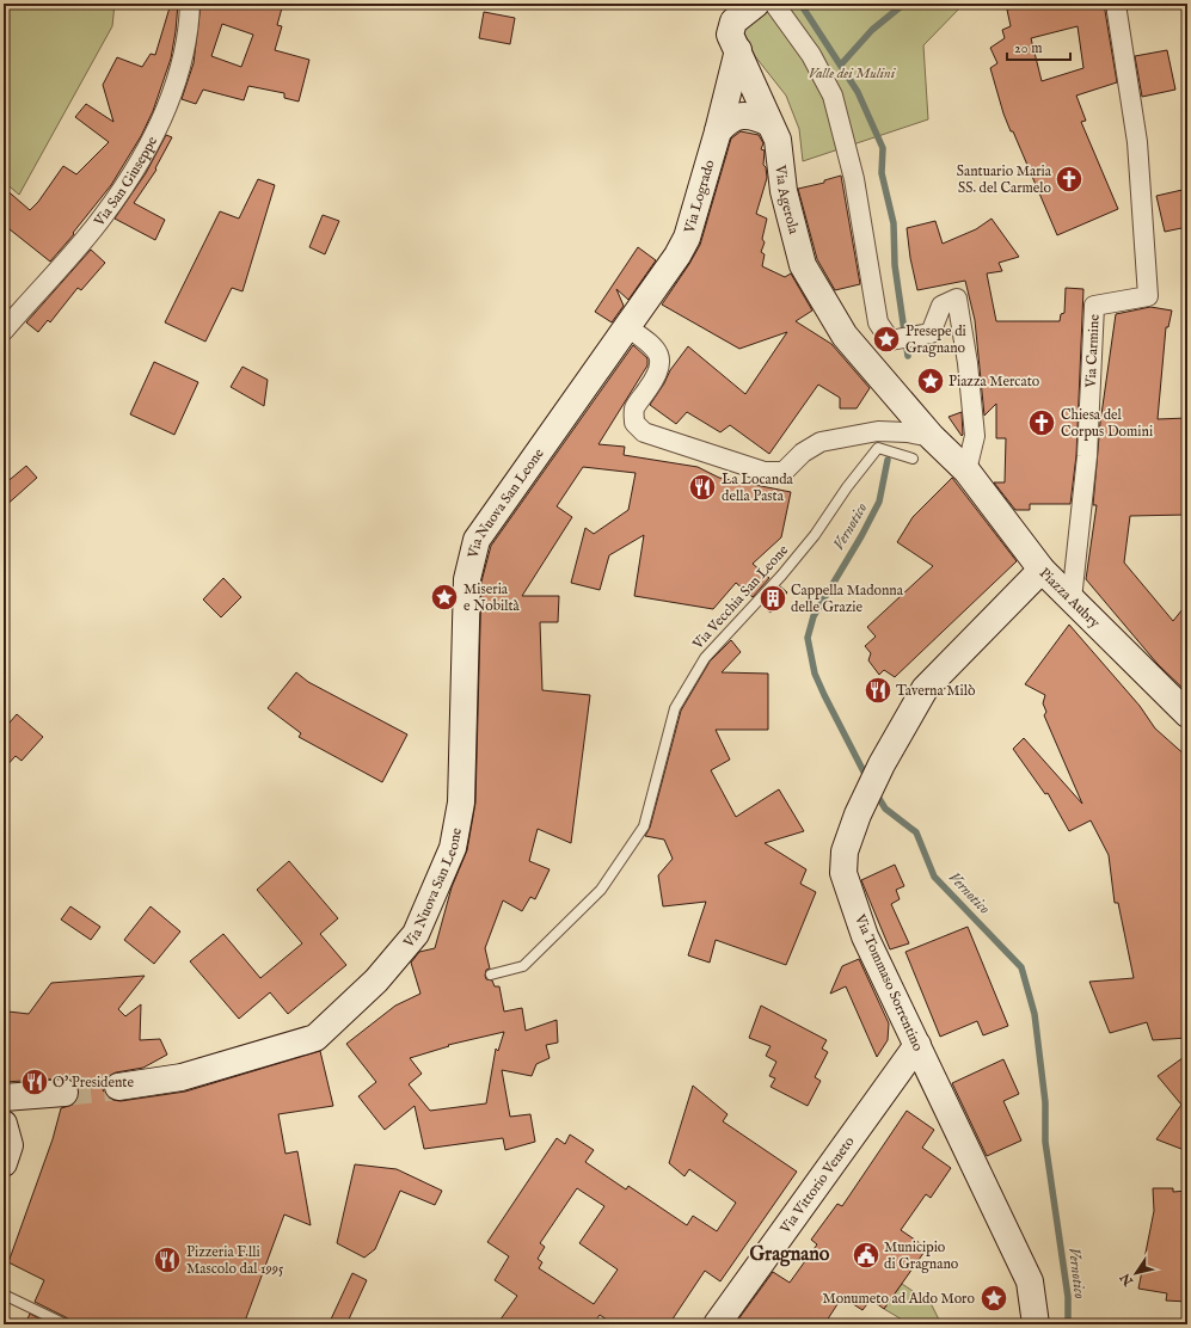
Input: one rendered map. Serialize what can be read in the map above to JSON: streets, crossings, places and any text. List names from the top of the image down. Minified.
{"streets":{"street":["Via San Giuseppe","Via Logrado","Via Agerola","Via Carmine","Via Nuova San Leone","Piazza Aubry","Via Tommaso Sorrentino","Via Vittorio Veneto"],"lane":["Via Vecchia San Leone"]},"crossings":[["Via Logrado","Via Agerola"],["Via Logrado","Via Nuova San Leone"],["Via Carmine","Piazza Aubry"],["Piazza Aubry","Via Tommaso Sorrentino"],["Via Tommaso Sorrentino","Via Vittorio Veneto"]],"districts":["Gragnano"],"water":["Vernotico"],"parks":["Valle dei Mulini"],"places":{"church":["Santuario Maria SS. del Carmelo","Chiesa del Corpus Domini"],"place":["Presepe di Gragnano","Piazza Mercato","Miseria e Nobiltà","Monumeto ad Aldo Moro"],"restaurant":["La Locanda della Pasta","Taverna Milò","O' Presidente","Pizzeria F.lli Mascolo dal 1995"],"building":["Cappella Madonna delle Grazie"],"public building":["Municipio di Gragnano"]},"scale_bar":"20 m","north":"bottom left"}
